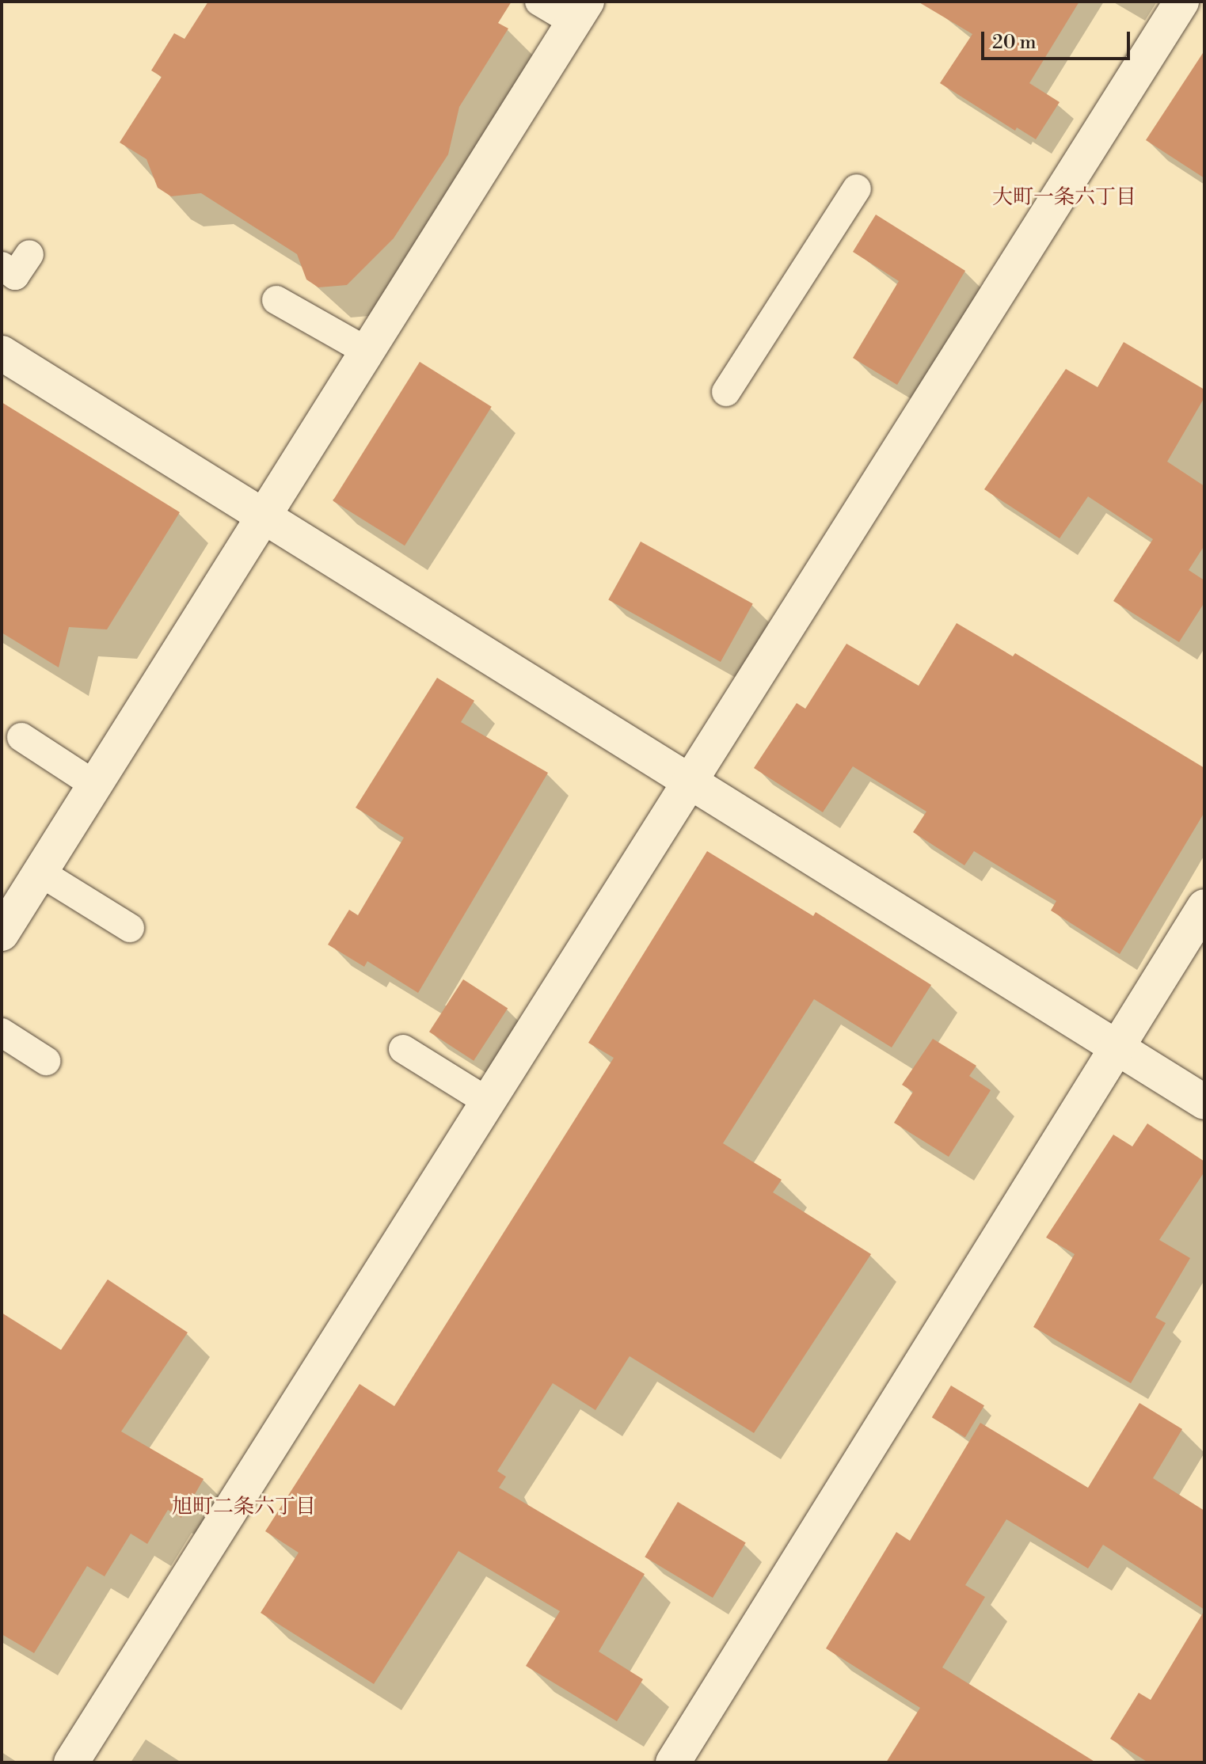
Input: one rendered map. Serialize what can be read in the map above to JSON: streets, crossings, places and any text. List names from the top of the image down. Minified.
{"districts":["大町一条六丁目","旭町二条六丁目"],"scale_bar":"20 m"}
